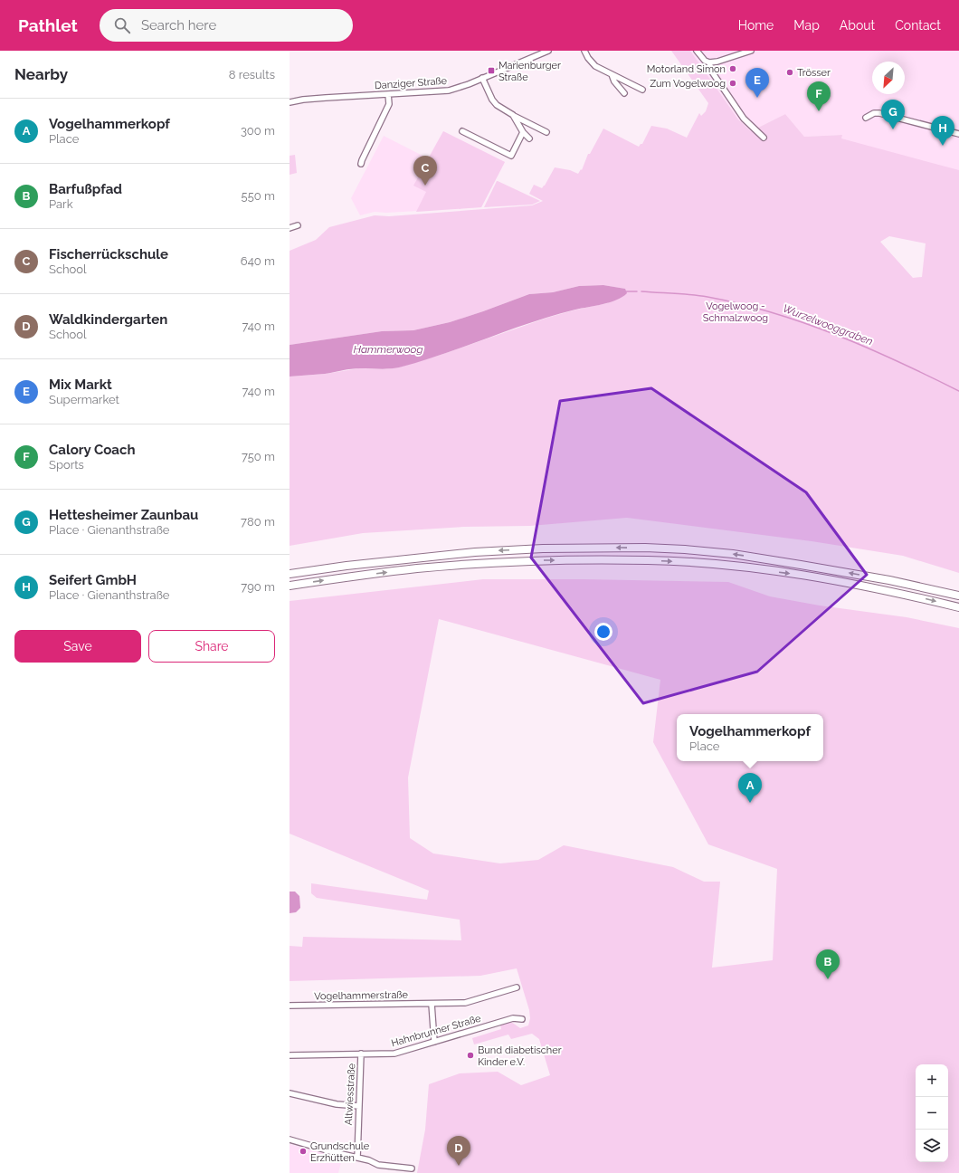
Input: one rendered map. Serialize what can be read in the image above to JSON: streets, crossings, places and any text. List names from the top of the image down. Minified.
{"streets":{"street":["Danziger Straße","Vogelhammerstraße","Hahnbrunner Straße","Altwiesstraße"]},"crossings":[["Hahnbrunner Straße","Altwiesstraße"]],"water":["Wurzelwooggraben","Hammerwoog"],"parks":["Vogelwoog - Schmalzwoog"],"places":{"other":["Motorland Simon","Trösser","Zum Vogelwoog","Bund diabetischer Kinder e.V.","Grundschule Erzhütten"],"transit":["Marienburger Straße"]},"north":"bottom left","page":{"header":"Pathlet","search":"Search here","nav":["Home","Map","About","Contact"],"heading":["Nearby","8 results"],"pins":["E","F","G","H","C","A","B","D"],"list":[{"mark":"A","name":"Vogelhammerkopf","note":"Place","value":"300 m"},{"mark":"B","name":"Barfußpfad","note":"Park","value":"550 m"},{"mark":"C","name":"Fischerrückschule","note":"School","value":"640 m"},{"mark":"D","name":"Waldkindergarten","note":"School","value":"740 m"},{"mark":"E","name":"Mix Markt","note":"Supermarket","value":"740 m"},{"mark":"F","name":"Calory Coach","note":"Sports","value":"750 m"},{"mark":"G","name":"Hettesheimer Zaunbau","note":"Place · Gienanthstraße","value":"780 m"},{"mark":"H","name":"Seifert GmbH","note":"Place · Gienanthstraße","value":"790 m"}],"buttons":["Save","Share"],"popup":["Vogelhammerkopf","Place"],"map_buttons":["+","−"]}}
